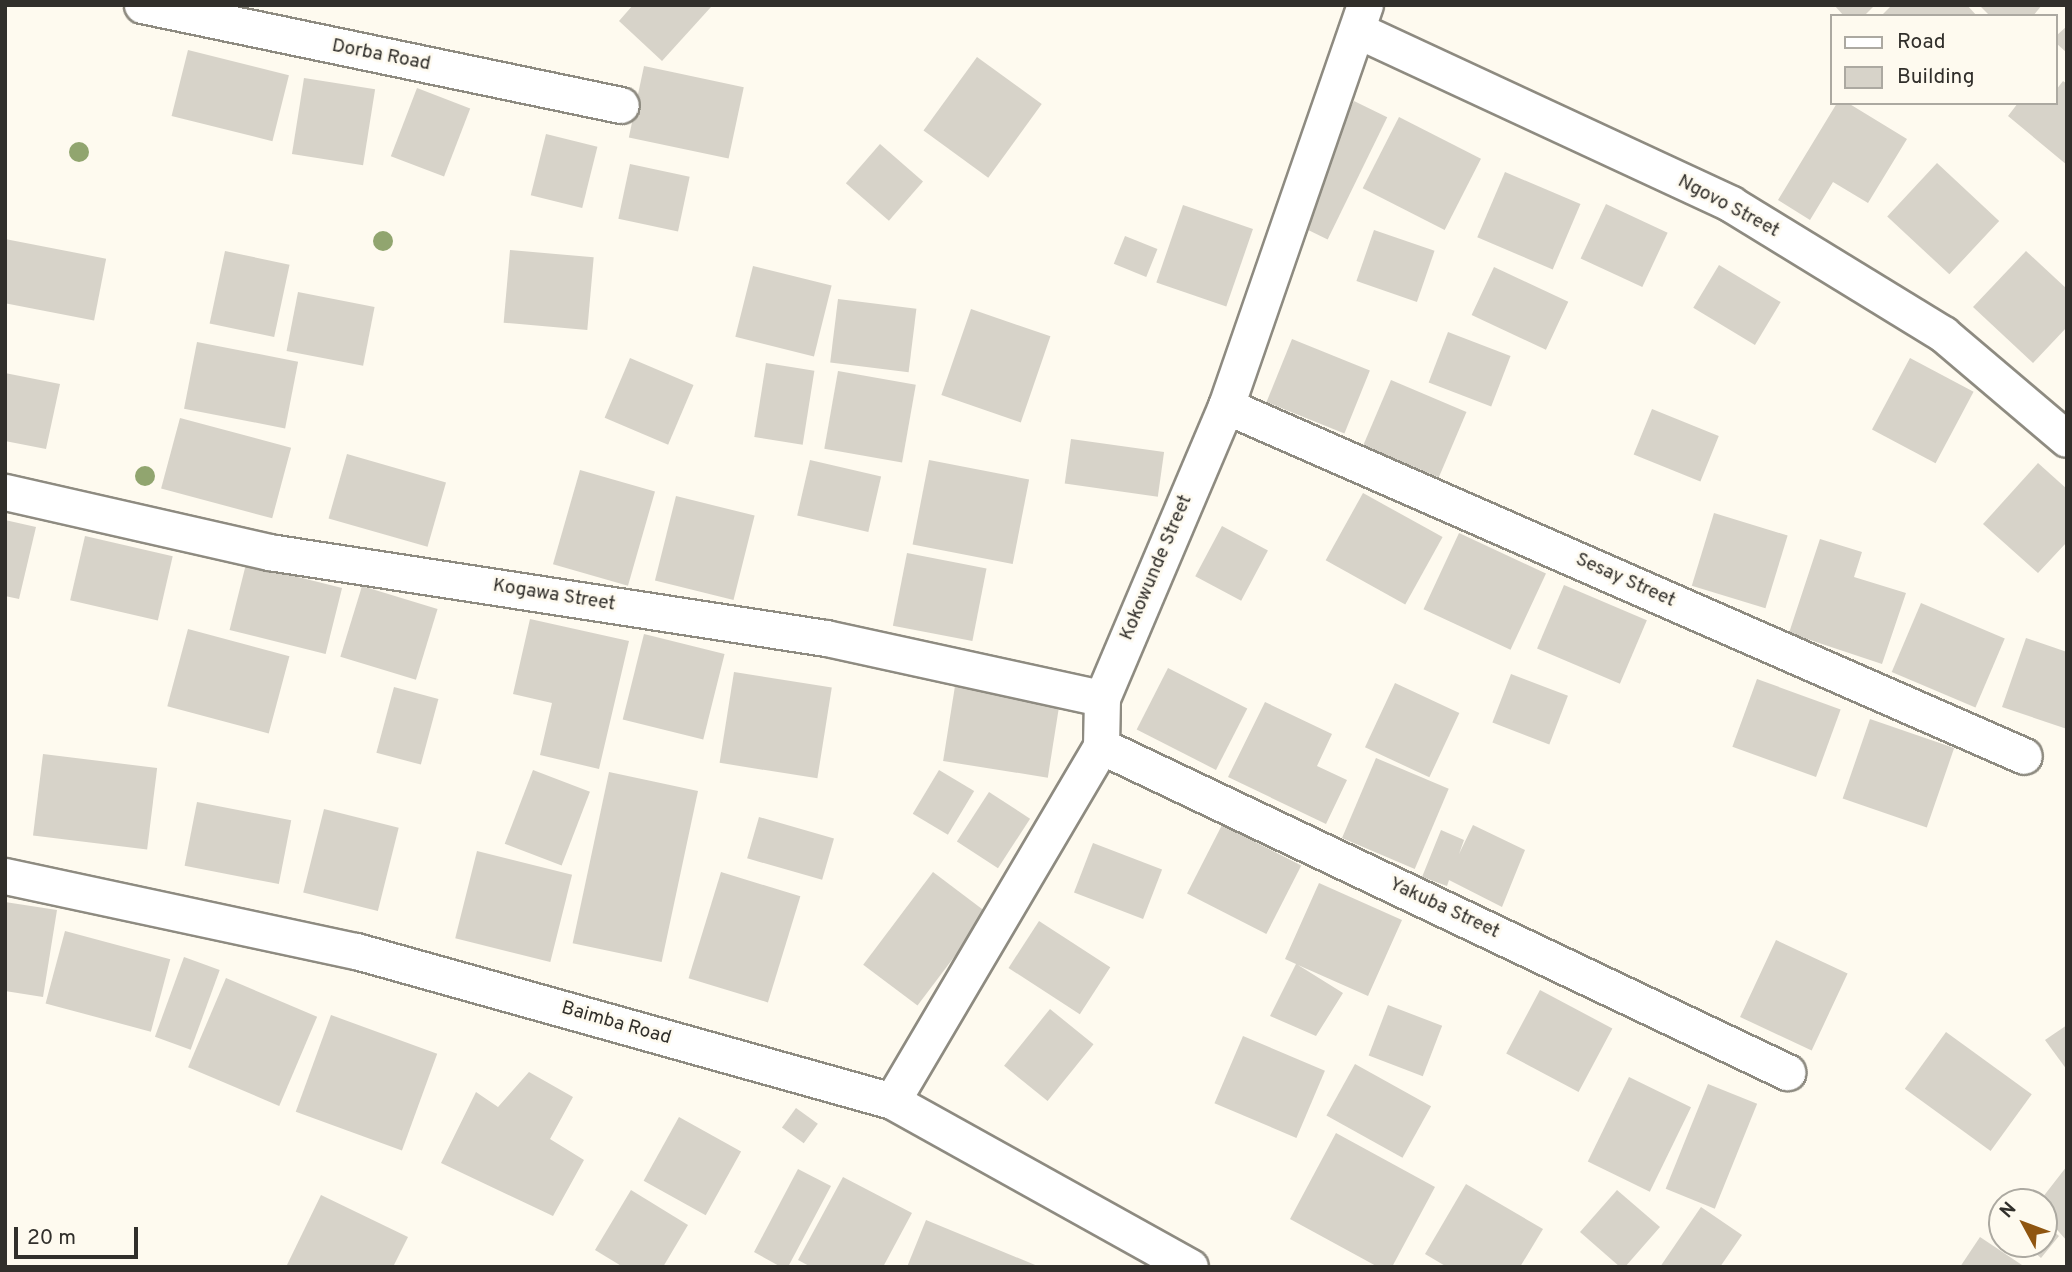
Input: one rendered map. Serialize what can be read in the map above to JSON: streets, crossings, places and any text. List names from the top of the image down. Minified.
{"streets":{"street":["Dorba Road","Ngovo Street","Kokowunde Street","Sesay Street","Kogawa Street","Yakuba Street","Baimba Road"]},"crossings":[["Ngovo Street","Kokowunde Street"],["Kokowunde Street","Sesay Street"],["Kokowunde Street","Kogawa Street"],["Kokowunde Street","Yakuba Street"],["Kokowunde Street","Baimba Road"]],"legend":["Road","Building"],"scale_bar":"20 m","north":"top left"}
